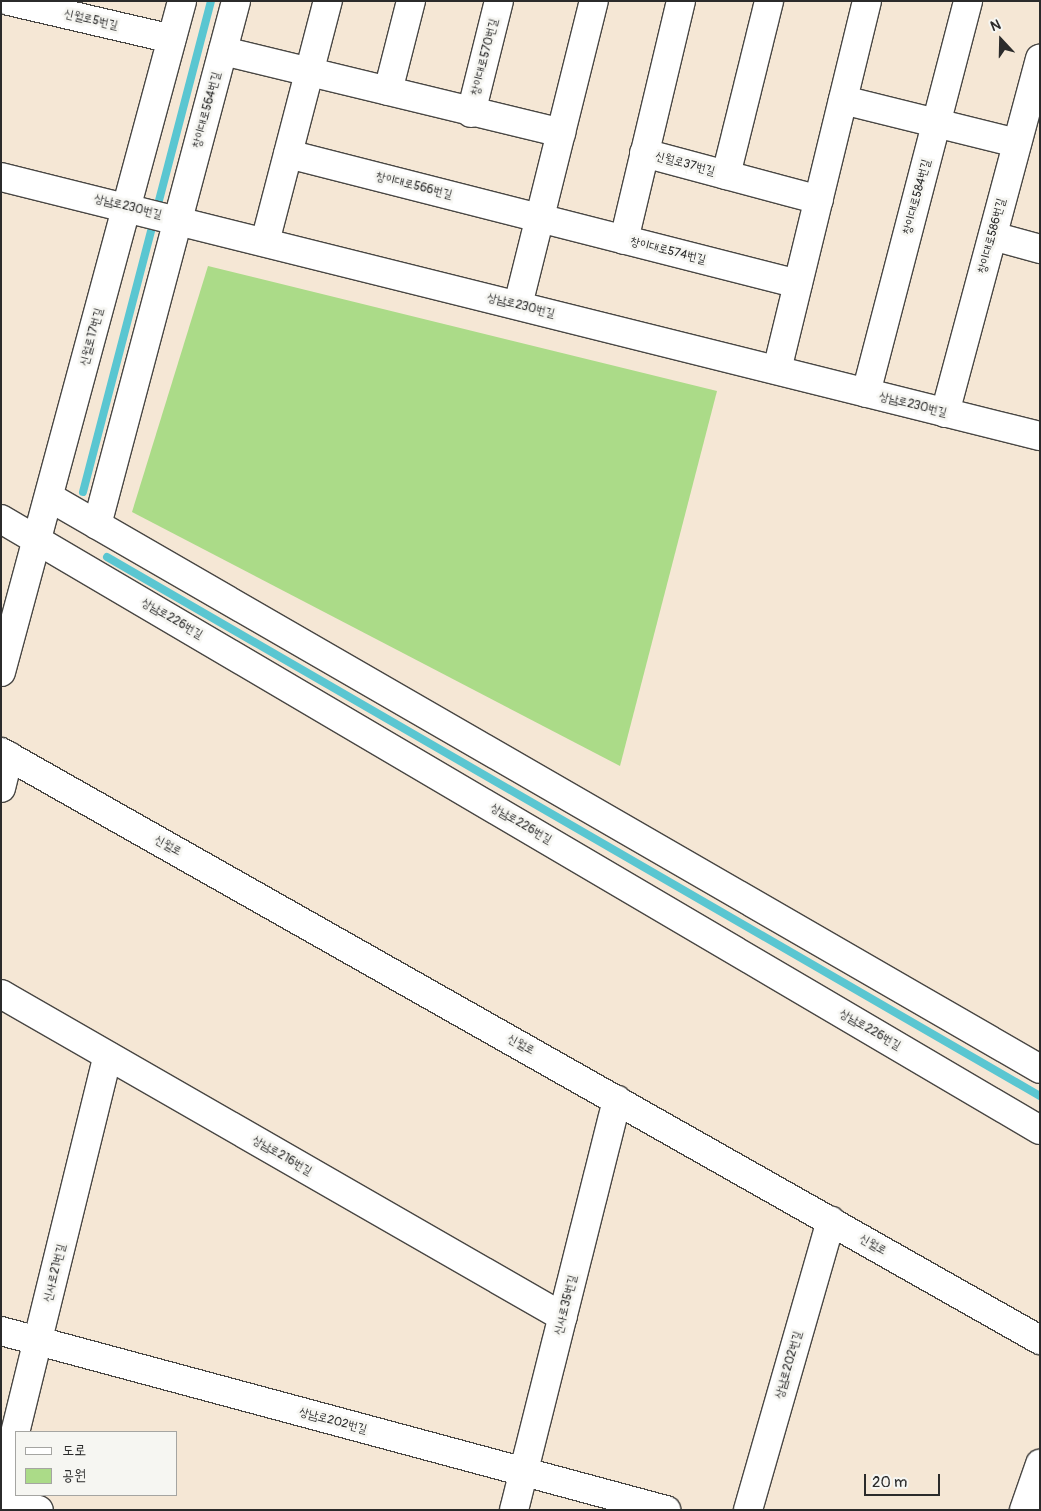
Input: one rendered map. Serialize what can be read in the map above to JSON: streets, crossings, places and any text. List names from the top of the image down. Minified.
{"streets":{"street":["신월로5번길","창이대로570번길","창이대로564번길","신월로37번길","창이대로566번길","창이대로584번길","상남로230번길","창이대로586번길","창이대로574번길","신월로17번길","상남로226번길","신월로","상남로216번길","신사로21번길","신사로35번길","상남로202번길"]},"crossings":[["신월로5번길","신월로17번길"],["창이대로564번길","상남로230번길"],["창이대로566번길","창이대로574번길"],["창이대로584번길","상남로230번길"],["상남로230번길","창이대로586번길"],["상남로230번길","신월로17번길"],["신월로17번길","상남로226번길"],["신월로","신사로35번길"],["신월로","상남로202번길"],["상남로216번길","신사로21번길"],["상남로216번길","신사로35번길"],["신사로21번길","상남로202번길"],["신사로35번길","상남로202번길"]],"legend":["도로","공원"],"scale_bar":"20 m","north":"top"}
